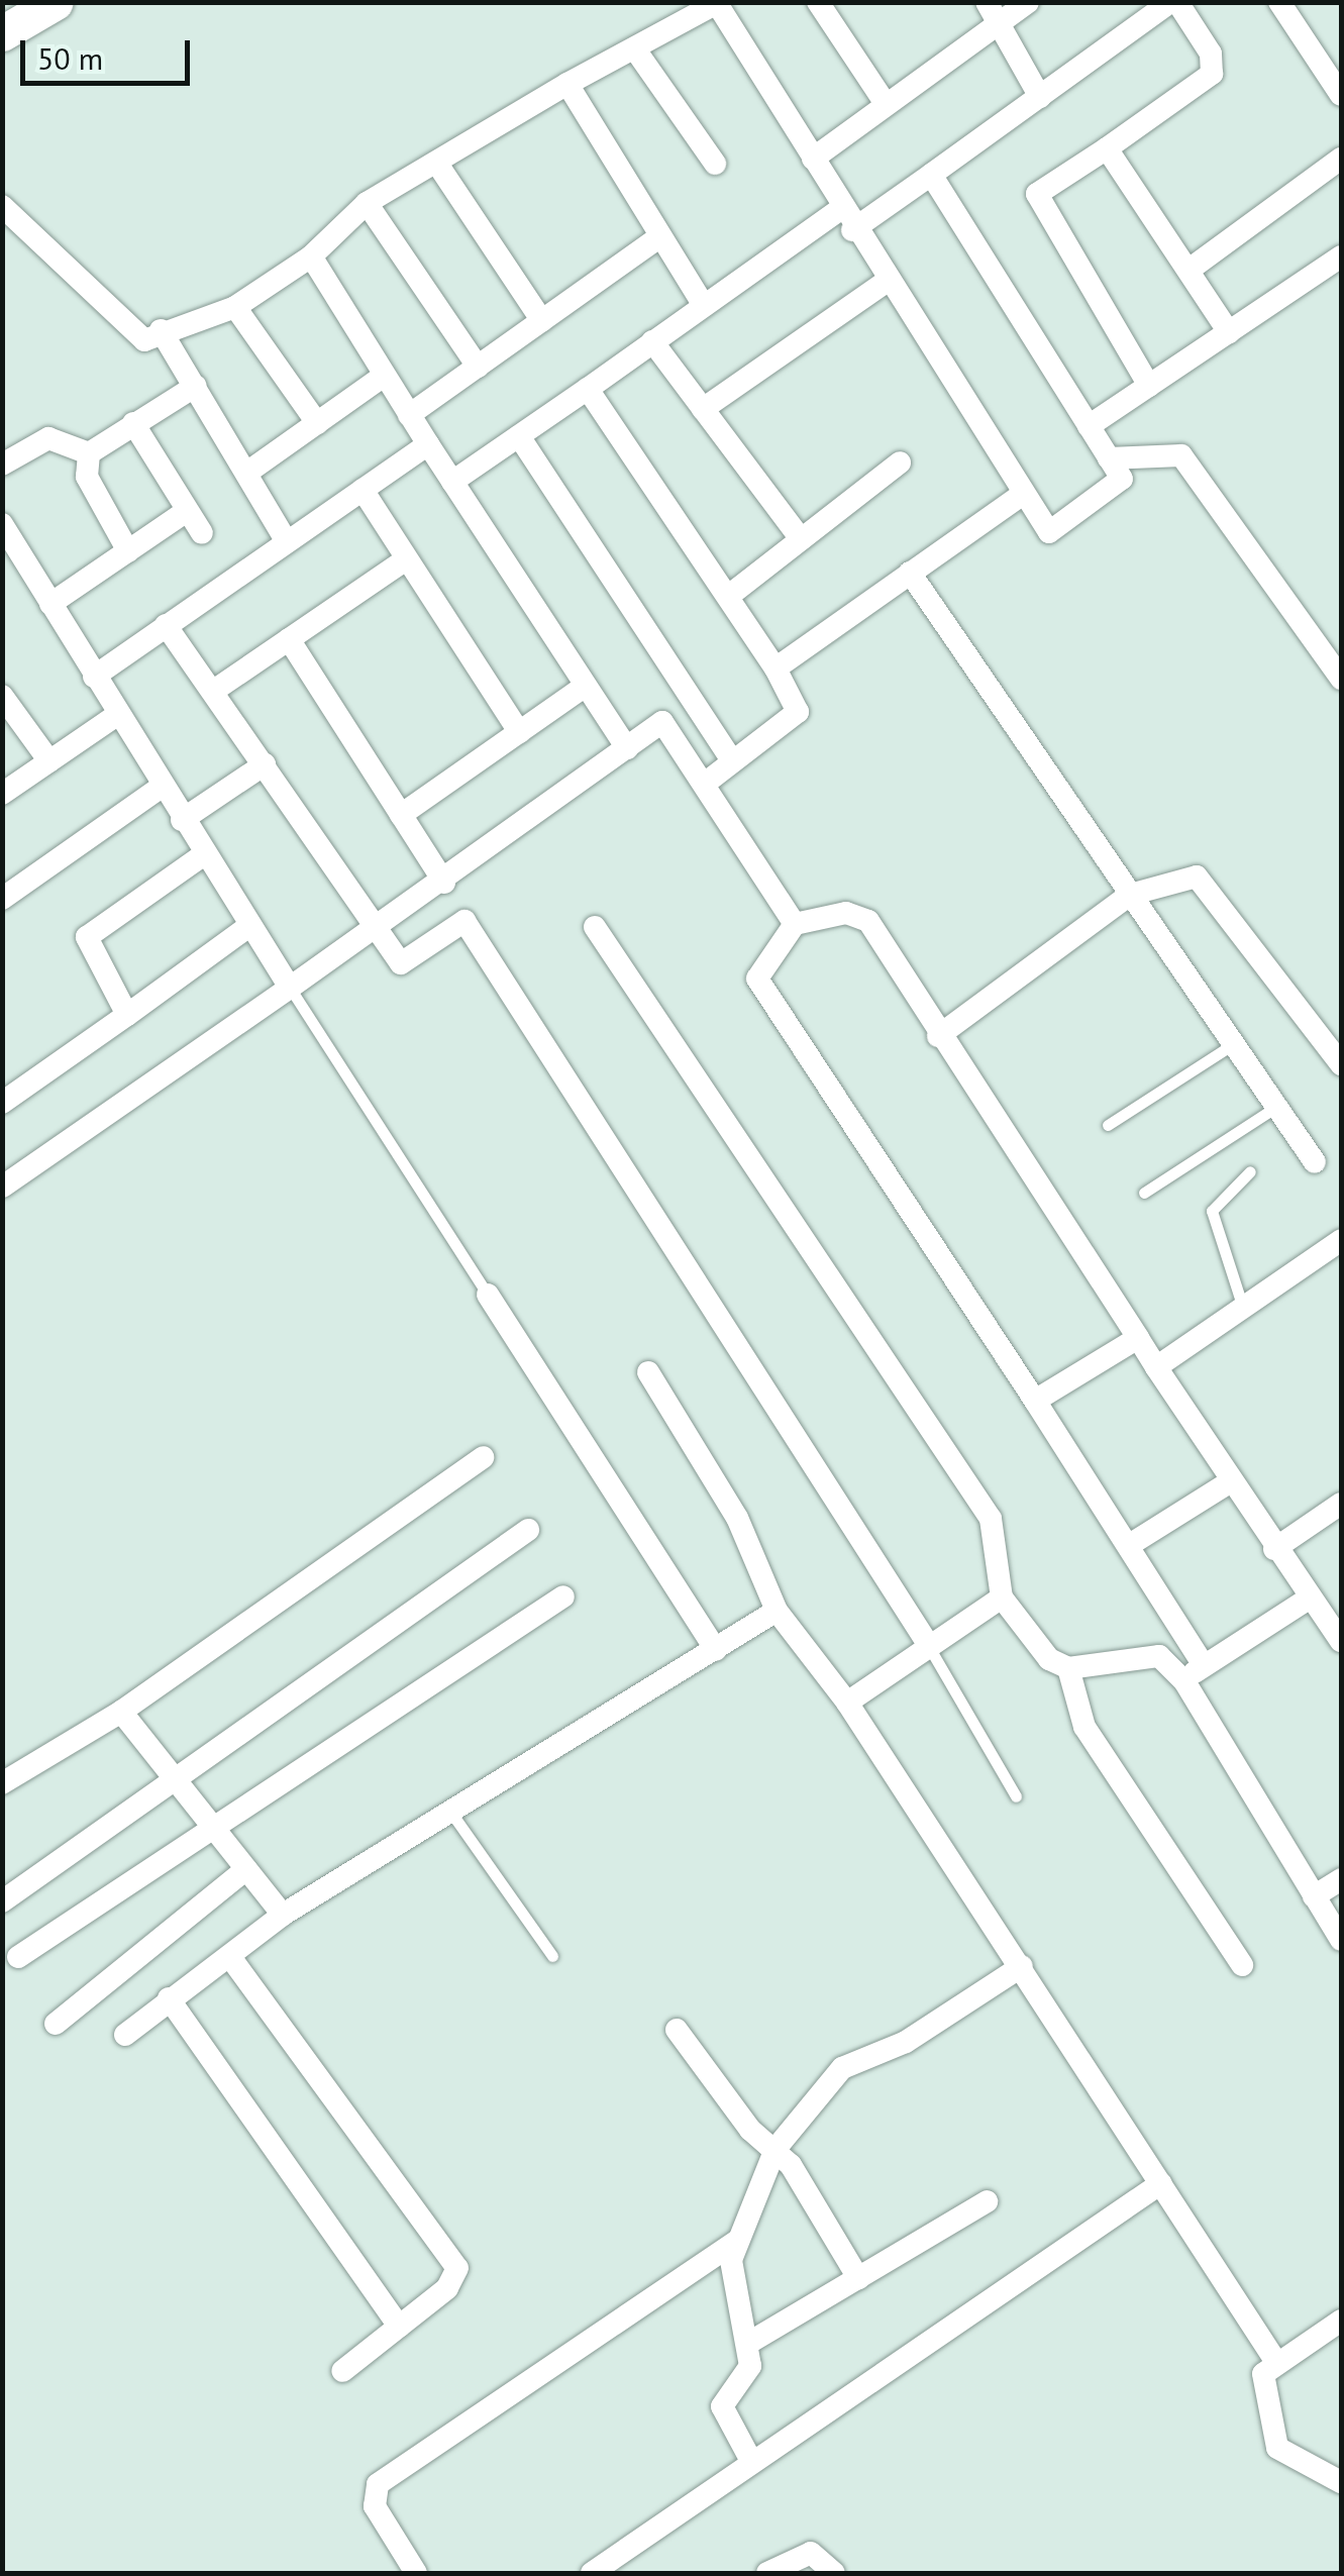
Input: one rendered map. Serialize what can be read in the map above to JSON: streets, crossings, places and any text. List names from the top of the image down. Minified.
{"scale_bar":"50 m"}
